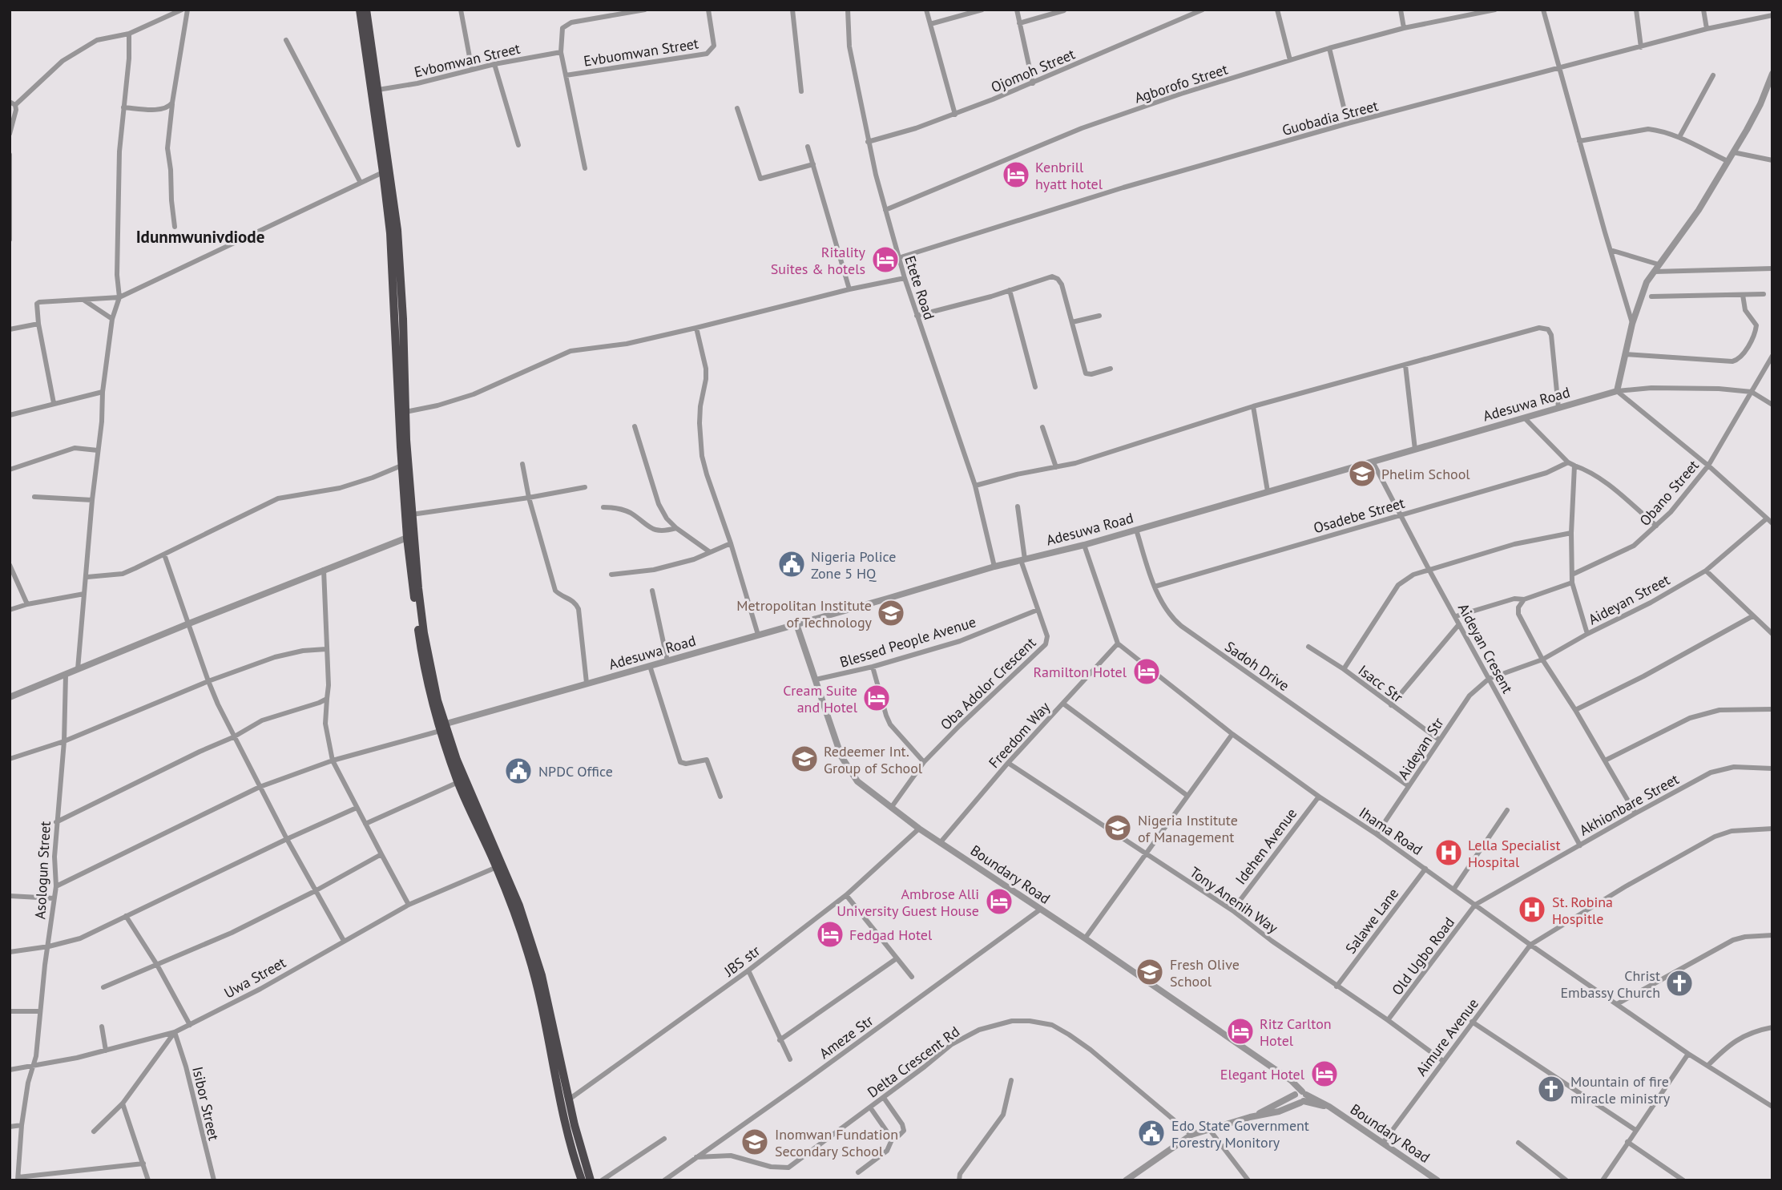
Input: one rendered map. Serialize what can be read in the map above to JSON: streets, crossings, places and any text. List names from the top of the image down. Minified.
{"streets":{"street":["Evbuomwan Street","Evbomwan Street","Ojomoh Street","Agborofo Street","Guobadia Street","Etete Road","Adesuwa Road","Obano Street","Osadebe Street","Aideyan Street","Blessed People Avenue","Aideyan Cresent","Sadoh Drive","Oba Adolor Crescent","Isacc Str","Freedom Way","Aideyan Str","Akhionbare Street","Ihama Road","Idehen Avenue","Asologun Street","Boundary Road","Tony Anenih Way","Salawe Lane","Old Ugbo Road","JBS str","Uwa Street","Ameze Str","Aimure Avenue","Delta Crescent Rd","Isibor Street"]},"crossings":[["Ojomoh Street","Etete Road"],["Agborofo Street","Etete Road"],["Guobadia Street","Etete Road"],["Etete Road","Adesuwa Road"],["Adesuwa Road","Obano Street"],["Adesuwa Road","Aideyan Cresent"],["Adesuwa Road","Sadoh Drive"],["Adesuwa Road","Oba Adolor Crescent"],["Adesuwa Road","Boundary Road"],["Osadebe Street","Aideyan Cresent"],["Osadebe Street","Sadoh Drive"],["Aideyan Street","Aideyan Cresent"],["Aideyan Street","Aideyan Str"],["Blessed People Avenue","Oba Adolor Crescent"],["Blessed People Avenue","Boundary Road"],["Aideyan Cresent","Aideyan Str"],["Aideyan Cresent","Akhionbare Street"],["Sadoh Drive","Aideyan Str"],["Oba Adolor Crescent","Boundary Road"],["Isacc Str","Aideyan Str"],["Freedom Way","Ihama Road"],["Freedom Way","Boundary Road"],["Freedom Way","Tony Anenih Way"],["Aideyan Str","Ihama Road"],["Akhionbare Street","Ihama Road"],["Akhionbare Street","Old Ugbo Road"],["Ihama Road","Idehen Avenue"],["Ihama Road","Salawe Lane"],["Ihama Road","Old Ugbo Road"],["Ihama Road","Aimure Avenue"],["Idehen Avenue","Tony Anenih Way"],["Asologun Street","Uwa Street"],["Boundary Road","JBS str"],["Boundary Road","Ameze Str"],["Boundary Road","Aimure Avenue"],["Tony Anenih Way","Salawe Lane"],["Tony Anenih Way","Old Ugbo Road"],["Tony Anenih Way","Aimure Avenue"],["Uwa Street","Isibor Street"],["Ameze Str","Delta Crescent Rd"]],"districts":["Idunmwunivdiode"],"places":{"hotel":["Kenbrill hyatt hotel","Ritality Suites & hotels","Ramilton Hotel","Cream Suite and Hotel","Ambrose Alli University Guest House","Fedgad Hotel","Ritz Carlton Hotel","Elegant Hotel"],"school or university":["Phelim School","Metropolitan Institute of Technology","Redeemer Int. Group of School","Nigeria Institute of Management","Fresh Olive School","Inomwan Fundation Secondary School"],"public building":["Nigeria Police Zone 5 HQ","NPDC Office","Edo State Government Forestry Monitory"],"hospital":["Lella Specialist Hospital","St. Robina Hospitle"],"church":["Christ Embassy Church","Mountain of fire miracle ministry"]}}
